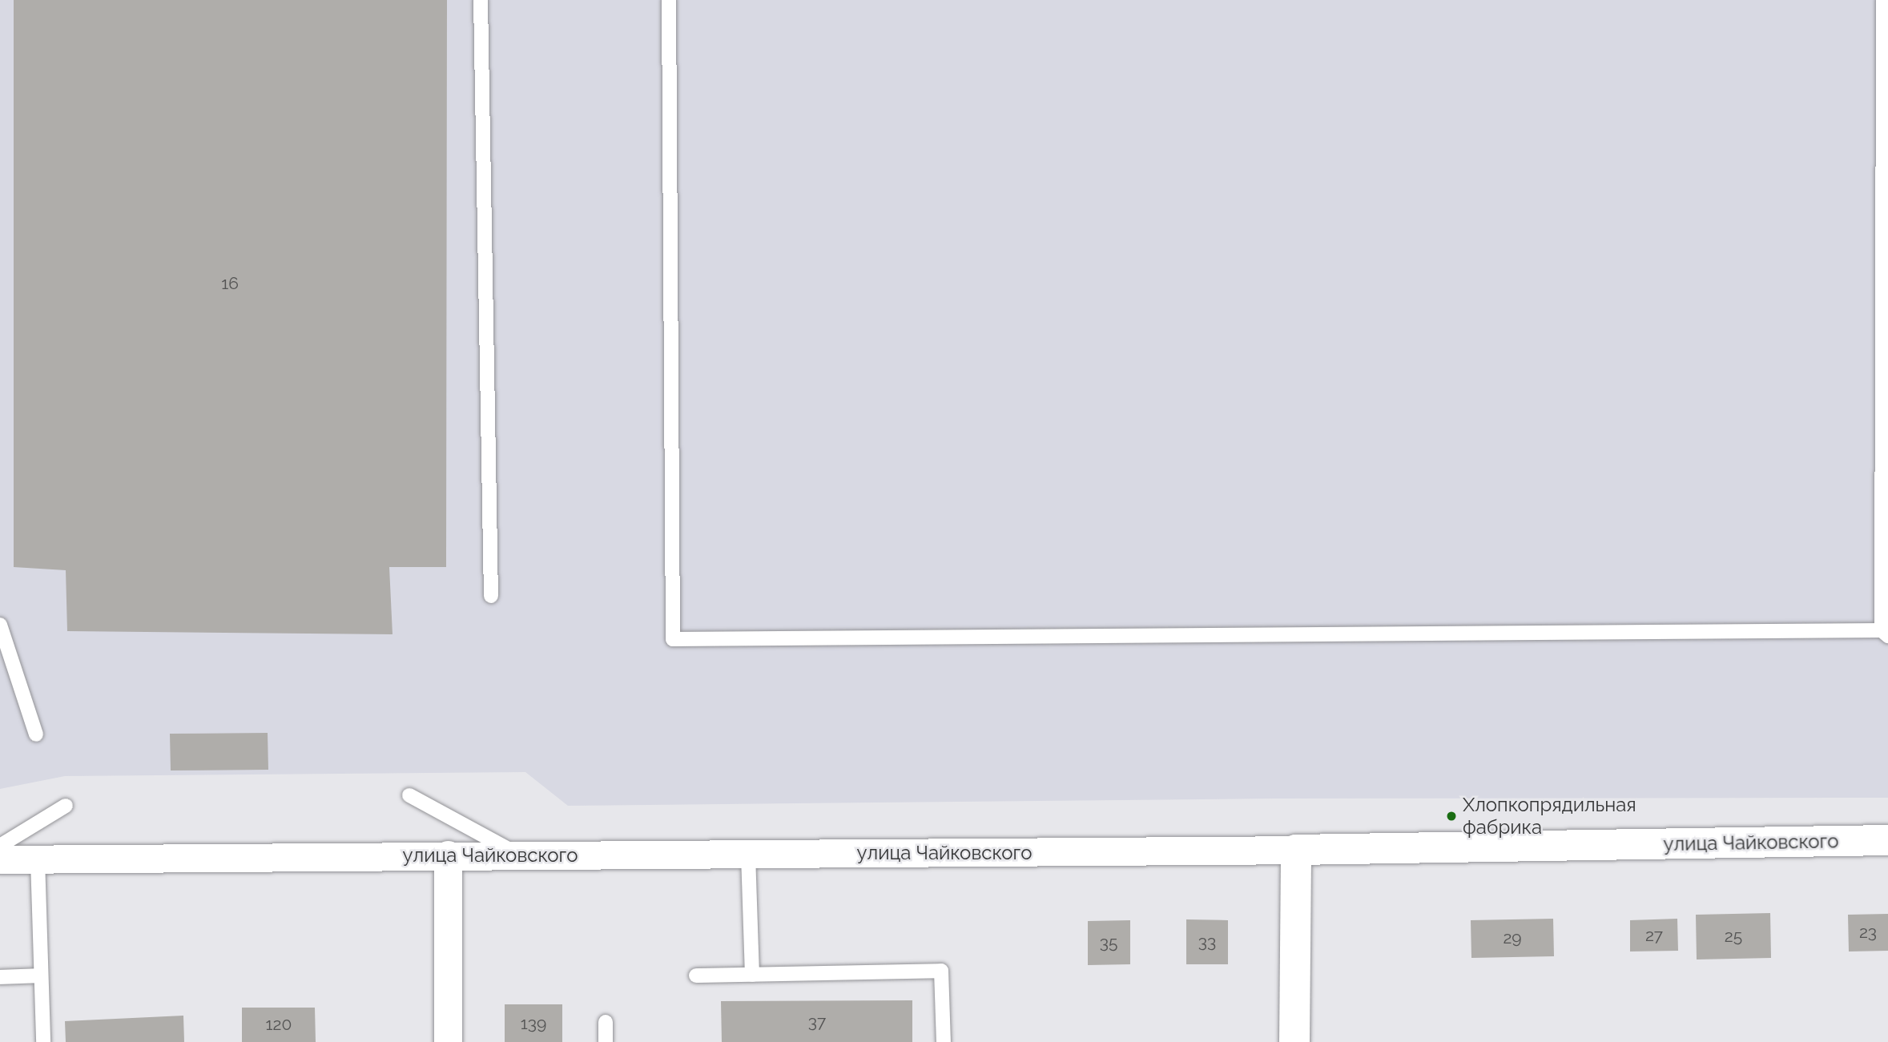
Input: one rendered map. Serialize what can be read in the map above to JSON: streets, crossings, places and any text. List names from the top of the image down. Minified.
{"streets":{"main road":["улица Чайковского"]},"places":["Хлопкопрядильная фабрика"],"house_numbers":["16","23","27","25","29","33","35","37","139","120"]}
